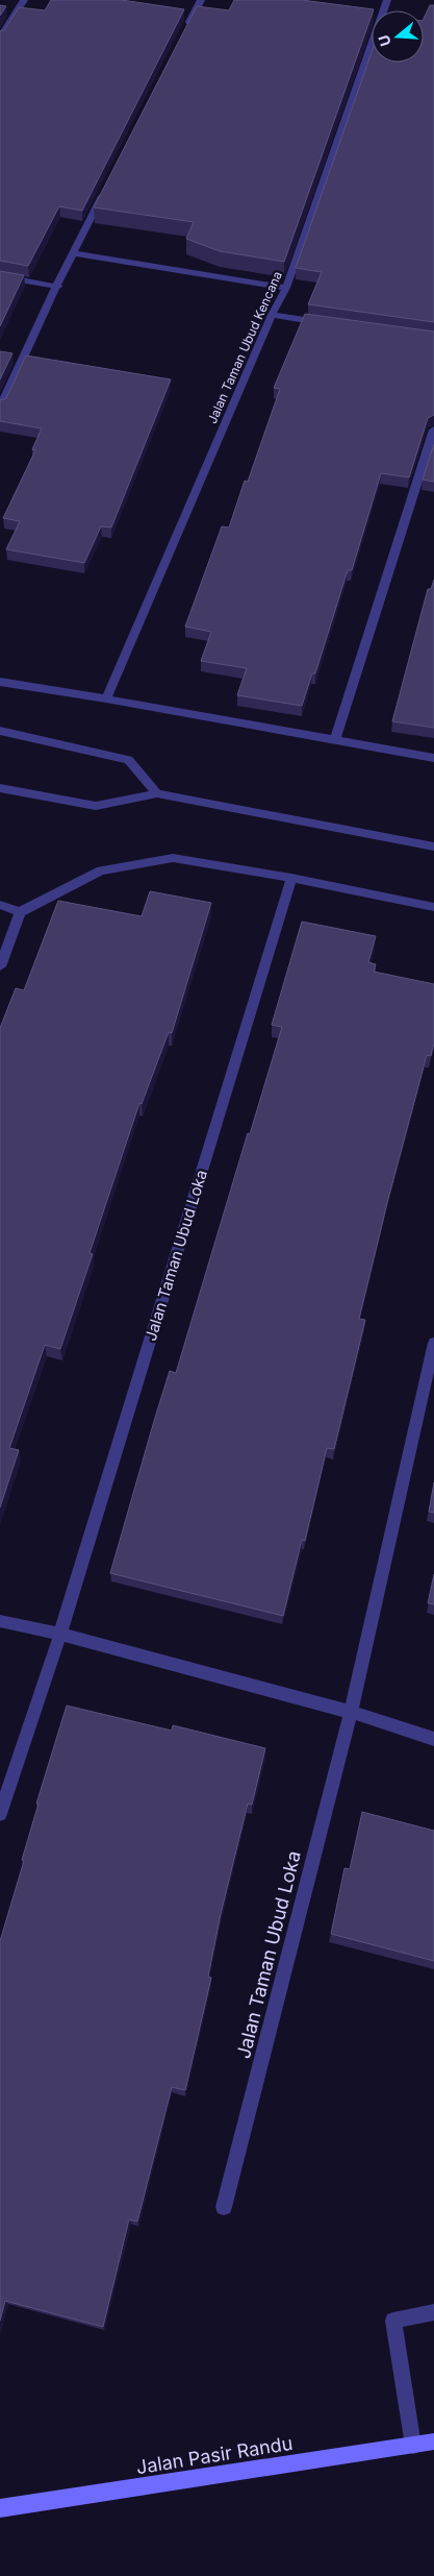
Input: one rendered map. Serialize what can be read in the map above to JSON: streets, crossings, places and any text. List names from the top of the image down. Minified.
{"streets":{"main road":["Jalan Pasir Randu"],"street":["Jalan Taman Ubud Kencana","Jalan Taman Ubud Loka"]},"north":"left"}
